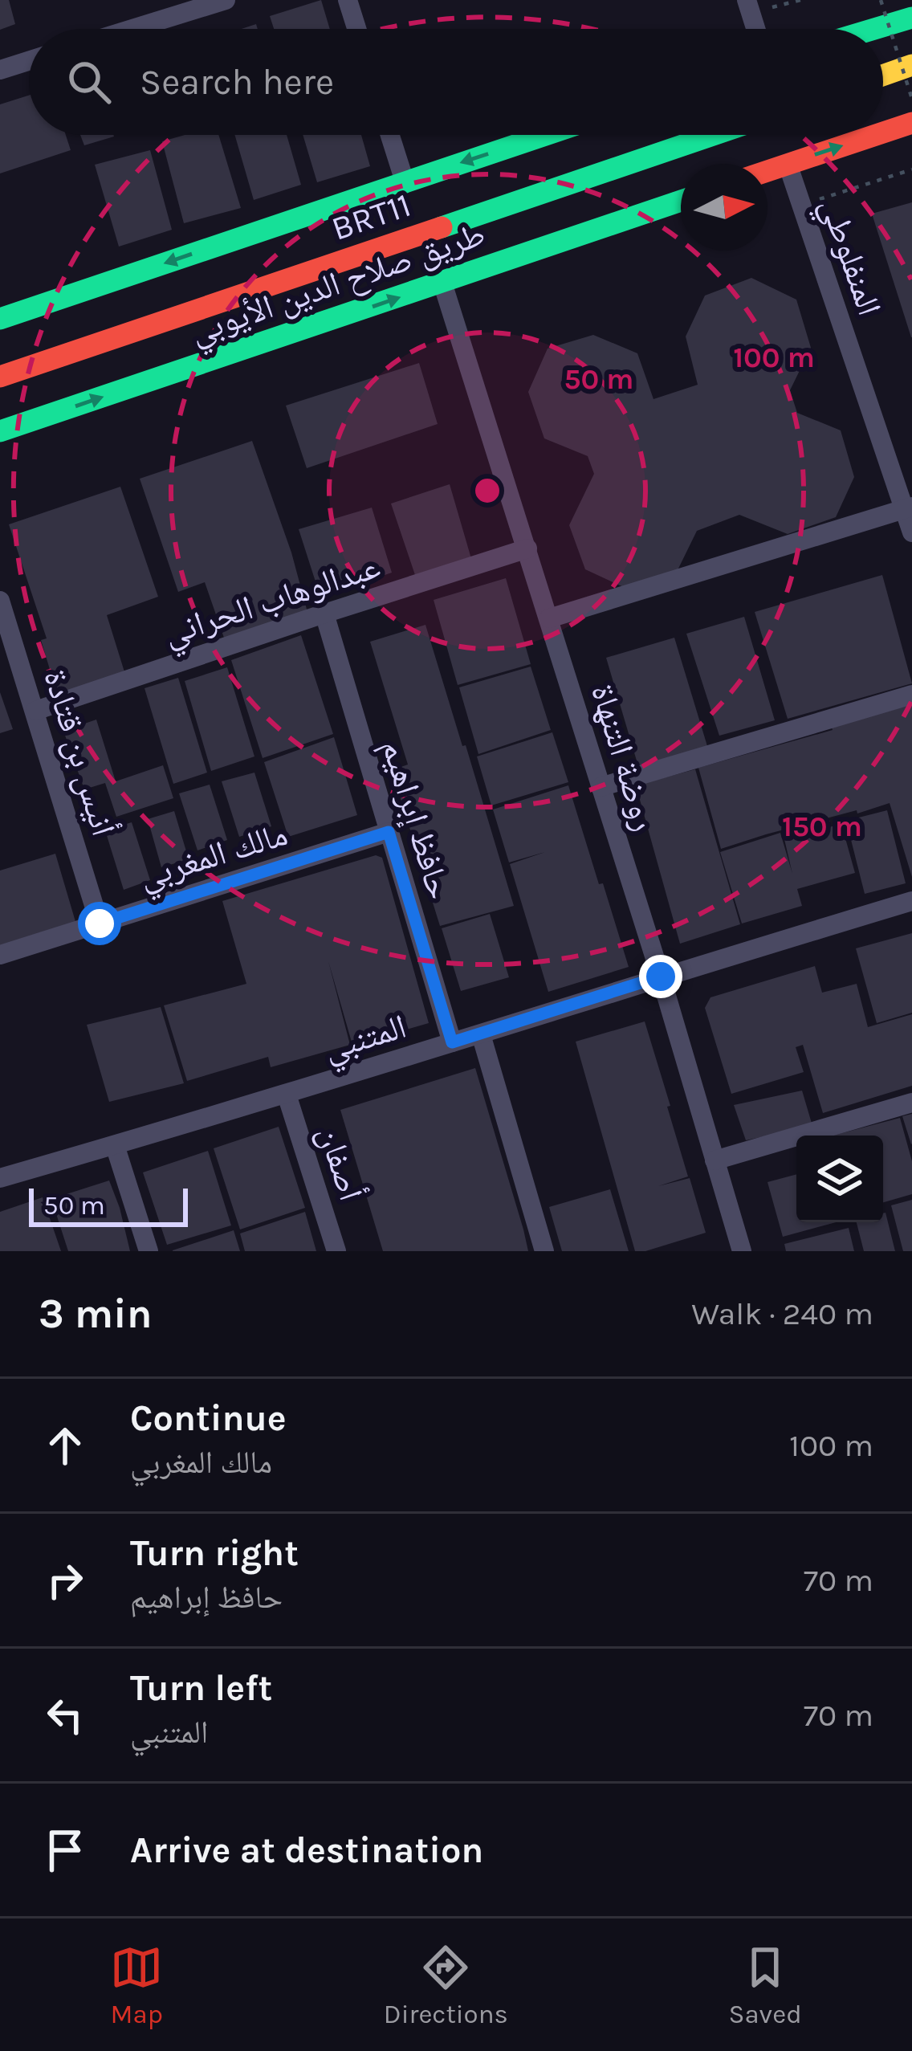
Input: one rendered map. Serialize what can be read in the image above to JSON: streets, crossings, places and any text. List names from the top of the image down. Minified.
{"streets":{"main road":["BRT11","طريق صلاح الدين الأيوبي"],"street":["المنفلوطي","عبدالوهاب الحراني","أنيس بن قتادة","روضة التنهاة","حافظ إبراهيم","مالك المغربي","المتنبي","أصفان"]},"crossings":[["طريق صلاح الدين الأيوبي","روضة التنهاة"],["عبدالوهاب الحراني","أنيس بن قتادة"],["عبدالوهاب الحراني","روضة التنهاة"],["عبدالوهاب الحراني","حافظ إبراهيم"],["أنيس بن قتادة","مالك المغربي"],["روضة التنهاة","المتنبي"],["حافظ إبراهيم","مالك المغربي"],["حافظ إبراهيم","المتنبي"],["المتنبي","أصفان"]],"scale_bar":"50 m","north":"right","page":{"search":"Search here","scale":"50 m","heading":["3 min","Walk · 240 m"],"list":[["Continue","مالك المغربي","100 m"],["Turn right","حافظ إبراهيم","70 m"],["Turn left","المتنبي","70 m"],"Arrive at destination"],"nav":["Map","Directions","Saved"]},"rings":["100 m","50 m","150 m"]}
